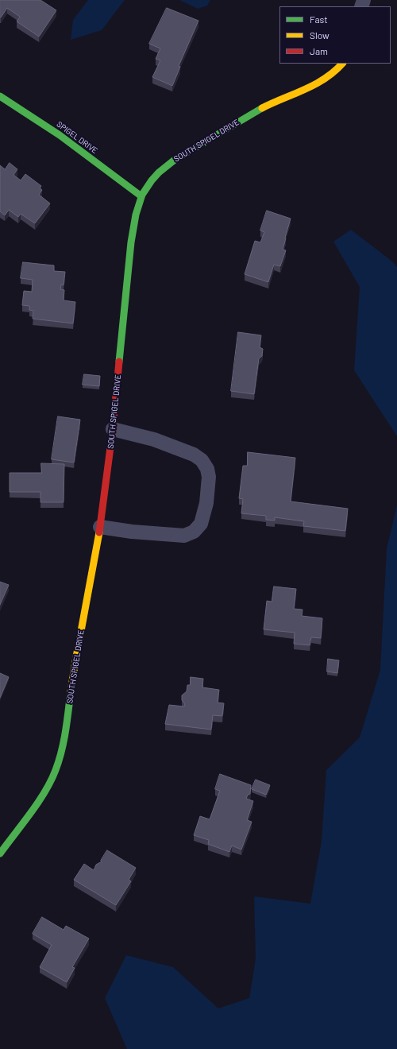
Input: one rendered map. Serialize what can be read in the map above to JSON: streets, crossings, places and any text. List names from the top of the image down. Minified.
{"streets":{"street":["SPIGEL DRIVE","SOUTH SPIGEL DRIVE"]},"crossings":[["SPIGEL DRIVE","SOUTH SPIGEL DRIVE"]],"legend":["Fast","Slow","Jam"]}
